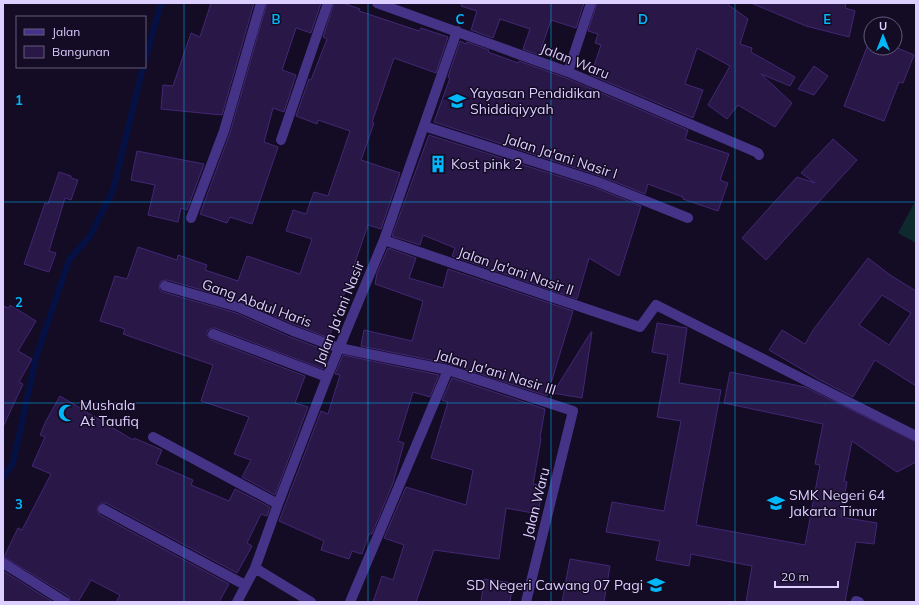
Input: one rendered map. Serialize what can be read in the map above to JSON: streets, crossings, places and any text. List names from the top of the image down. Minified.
{"streets":{"street":["Jalan Waru","Jalan Ja'ani Nasir I","Jalan Ja'ani Nasir II","Gang Abdul Haris","Jalan Ja'ani Nasir","Jalan Ja'ani Nasir III"]},"crossings":[["Jalan Waru","Jalan Ja'ani Nasir"],["Jalan Waru","Jalan Ja'ani Nasir III"],["Jalan Ja'ani Nasir I","Jalan Ja'ani Nasir"],["Jalan Ja'ani Nasir II","Jalan Ja'ani Nasir"],["Gang Abdul Haris","Jalan Ja'ani Nasir"],["Gang Abdul Haris","Jalan Ja'ani Nasir III"],["Jalan Ja'ani Nasir","Jalan Ja'ani Nasir III"]],"places":{"school or university":["Yayasan Pendidikan Shiddiqiyyah","SMK Negeri 64 Jakarta Timur","SD Negeri Cawang 07 Pagi"],"building":["Kost pink 2"],"mosque":["Mushala At Taufiq"]},"legend":["Jalan","Bangunan"],"scale_bar":"20 m","north":"top","grid":{"columns":["B","C","D","E"],"rows":["1","2","3"]}}
